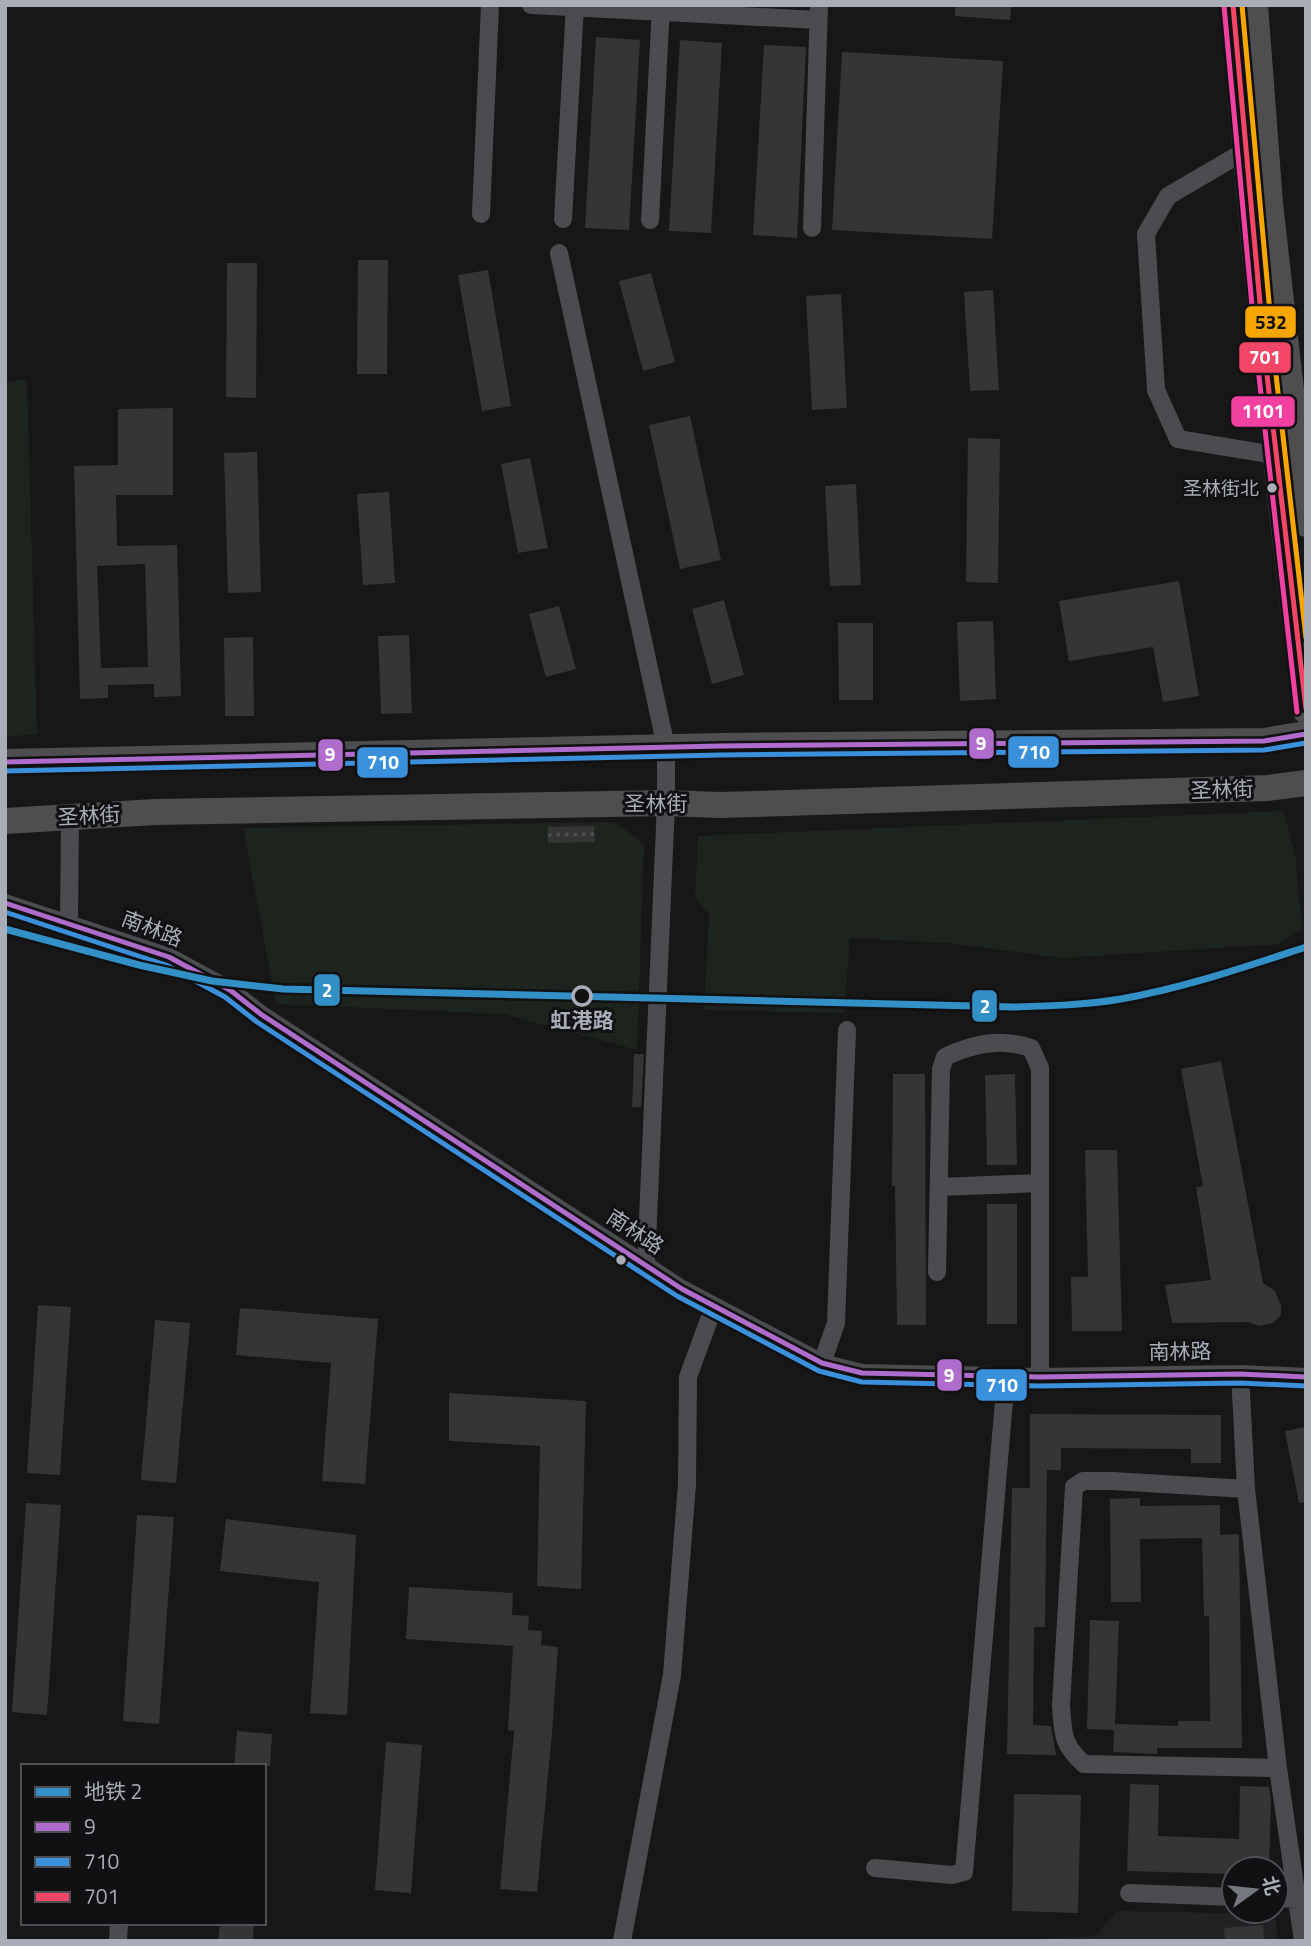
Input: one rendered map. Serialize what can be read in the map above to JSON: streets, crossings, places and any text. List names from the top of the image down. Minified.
{"streets":{"highway":["圣林街"],"street":["南林路"]},"places":["圣林街北","虹港路"],"lines":["transit line 701","transit line 532","transit line 1101","transit line 9","transit line 710","metro line 2"],"legend":["地铁 2","9","710","701"],"north":"right"}
